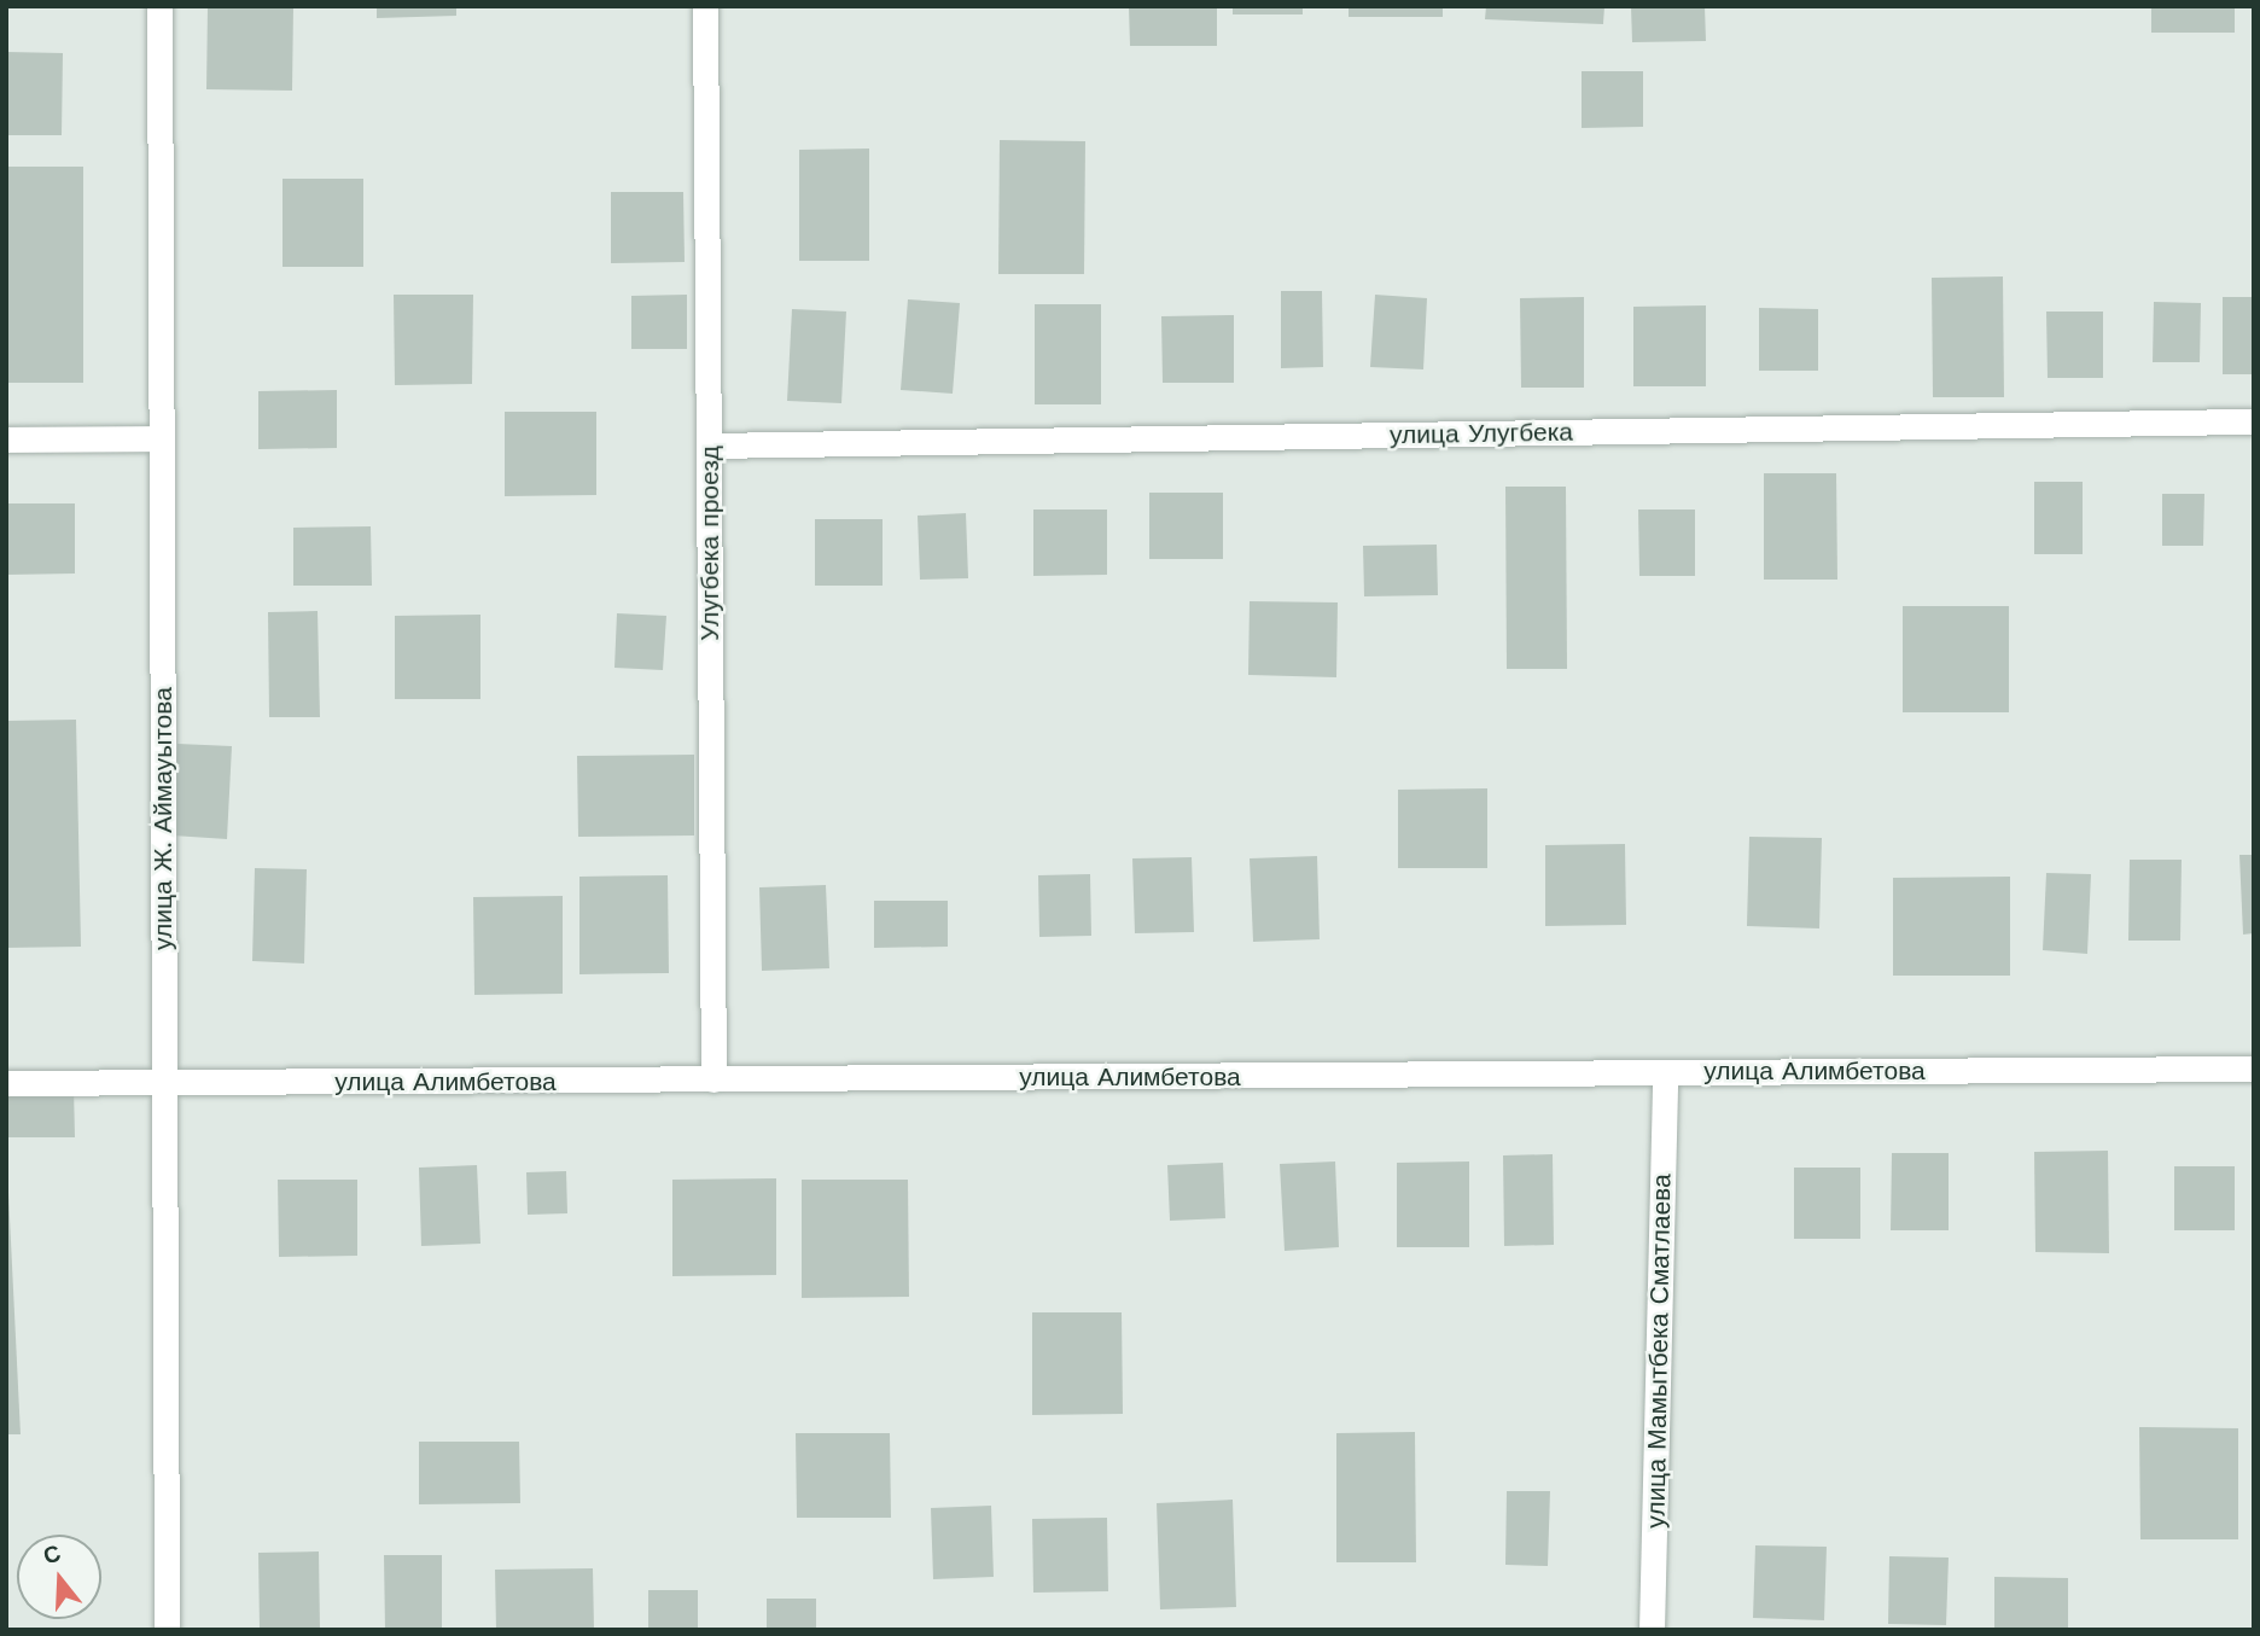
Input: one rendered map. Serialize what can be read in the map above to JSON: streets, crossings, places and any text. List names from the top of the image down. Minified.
{"streets":{"street":["улица Улугбека","Улугбека проезд","улица Ж. Аймауытова","улица Алимбетова","улица Мамытбека Сматлаева"]},"crossings":[["улица Улугбека","Улугбека проезд"],["Улугбека проезд","улица Алимбетова"],["улица Ж. Аймауытова","улица Алимбетова"],["улица Алимбетова","улица Мамытбека Сматлаева"]],"north":"top"}
